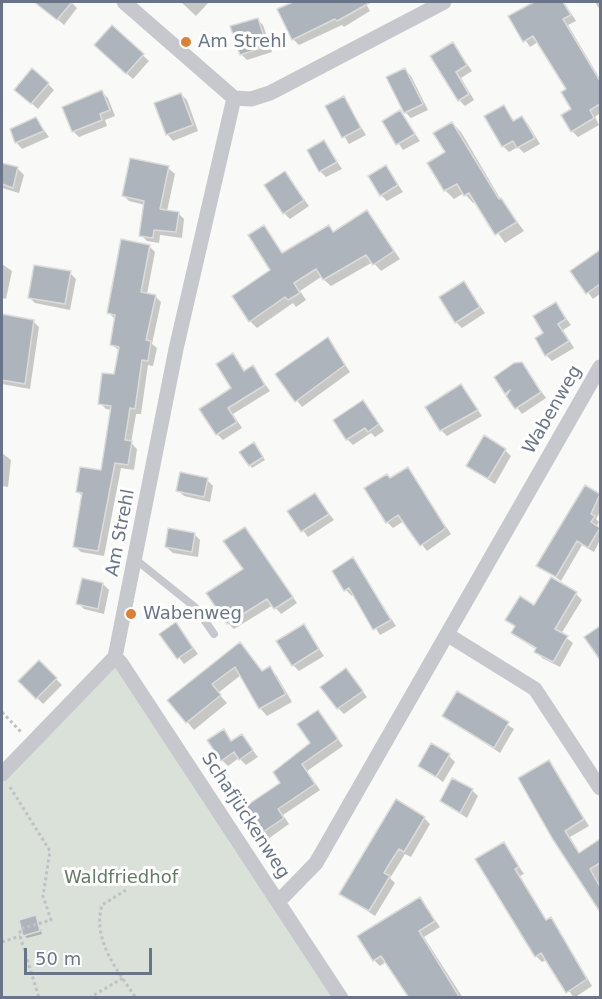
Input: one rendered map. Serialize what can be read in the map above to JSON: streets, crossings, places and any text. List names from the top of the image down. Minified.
{"streets":{"street":["Wabenweg","Am Strehl","Schafjückenweg"]},"crossings":[["Wabenweg","Schafjückenweg"],["Am Strehl","Schafjückenweg"]],"parks":["Waldfriedhof"],"places":["Am Strehl","Wabenweg"],"scale_bar":"50 m"}
